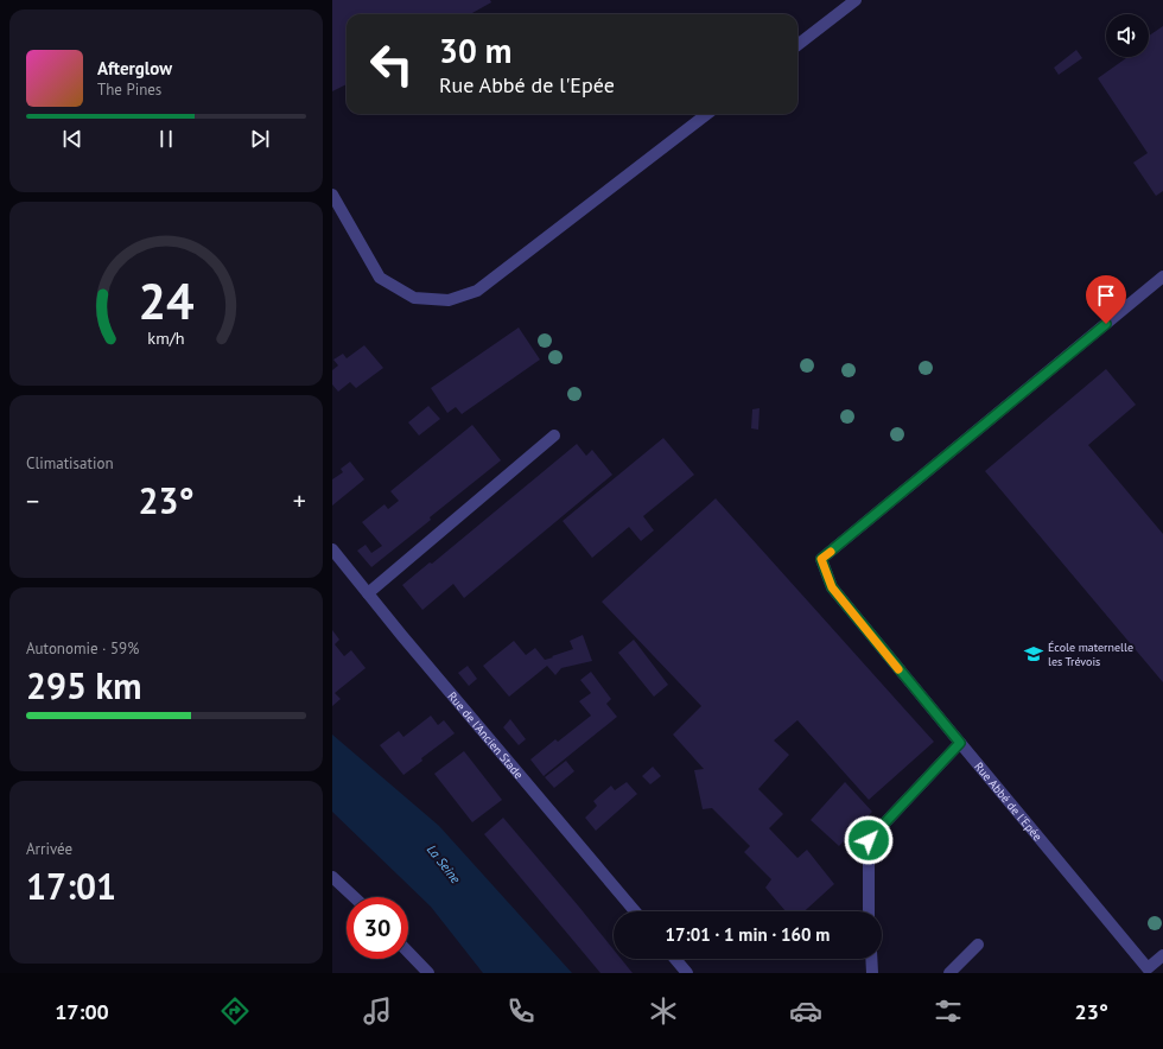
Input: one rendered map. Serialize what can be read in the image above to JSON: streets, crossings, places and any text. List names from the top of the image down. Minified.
{"streets":{"street":["Rue de l'Ancien Stade","Rue Abbé de l'Epée"]},"water":["La Seine"],"places":{"school or university":["École maternelle les Trévois"]},"page":{"turn":["30 m","Rue Abbé de l'Epée"],"song":["Afterglow","The Pines"],"tile":["Climatisation",["Autonomie · 59%","295 km"],["Arrivée","17:01"]],"heat":["−","23°","+"],"limit":"30","trip":"17:01 · 1 min · 160 m","tabs":["17:00","23°"],"gauge":["24","km/h"]}}
